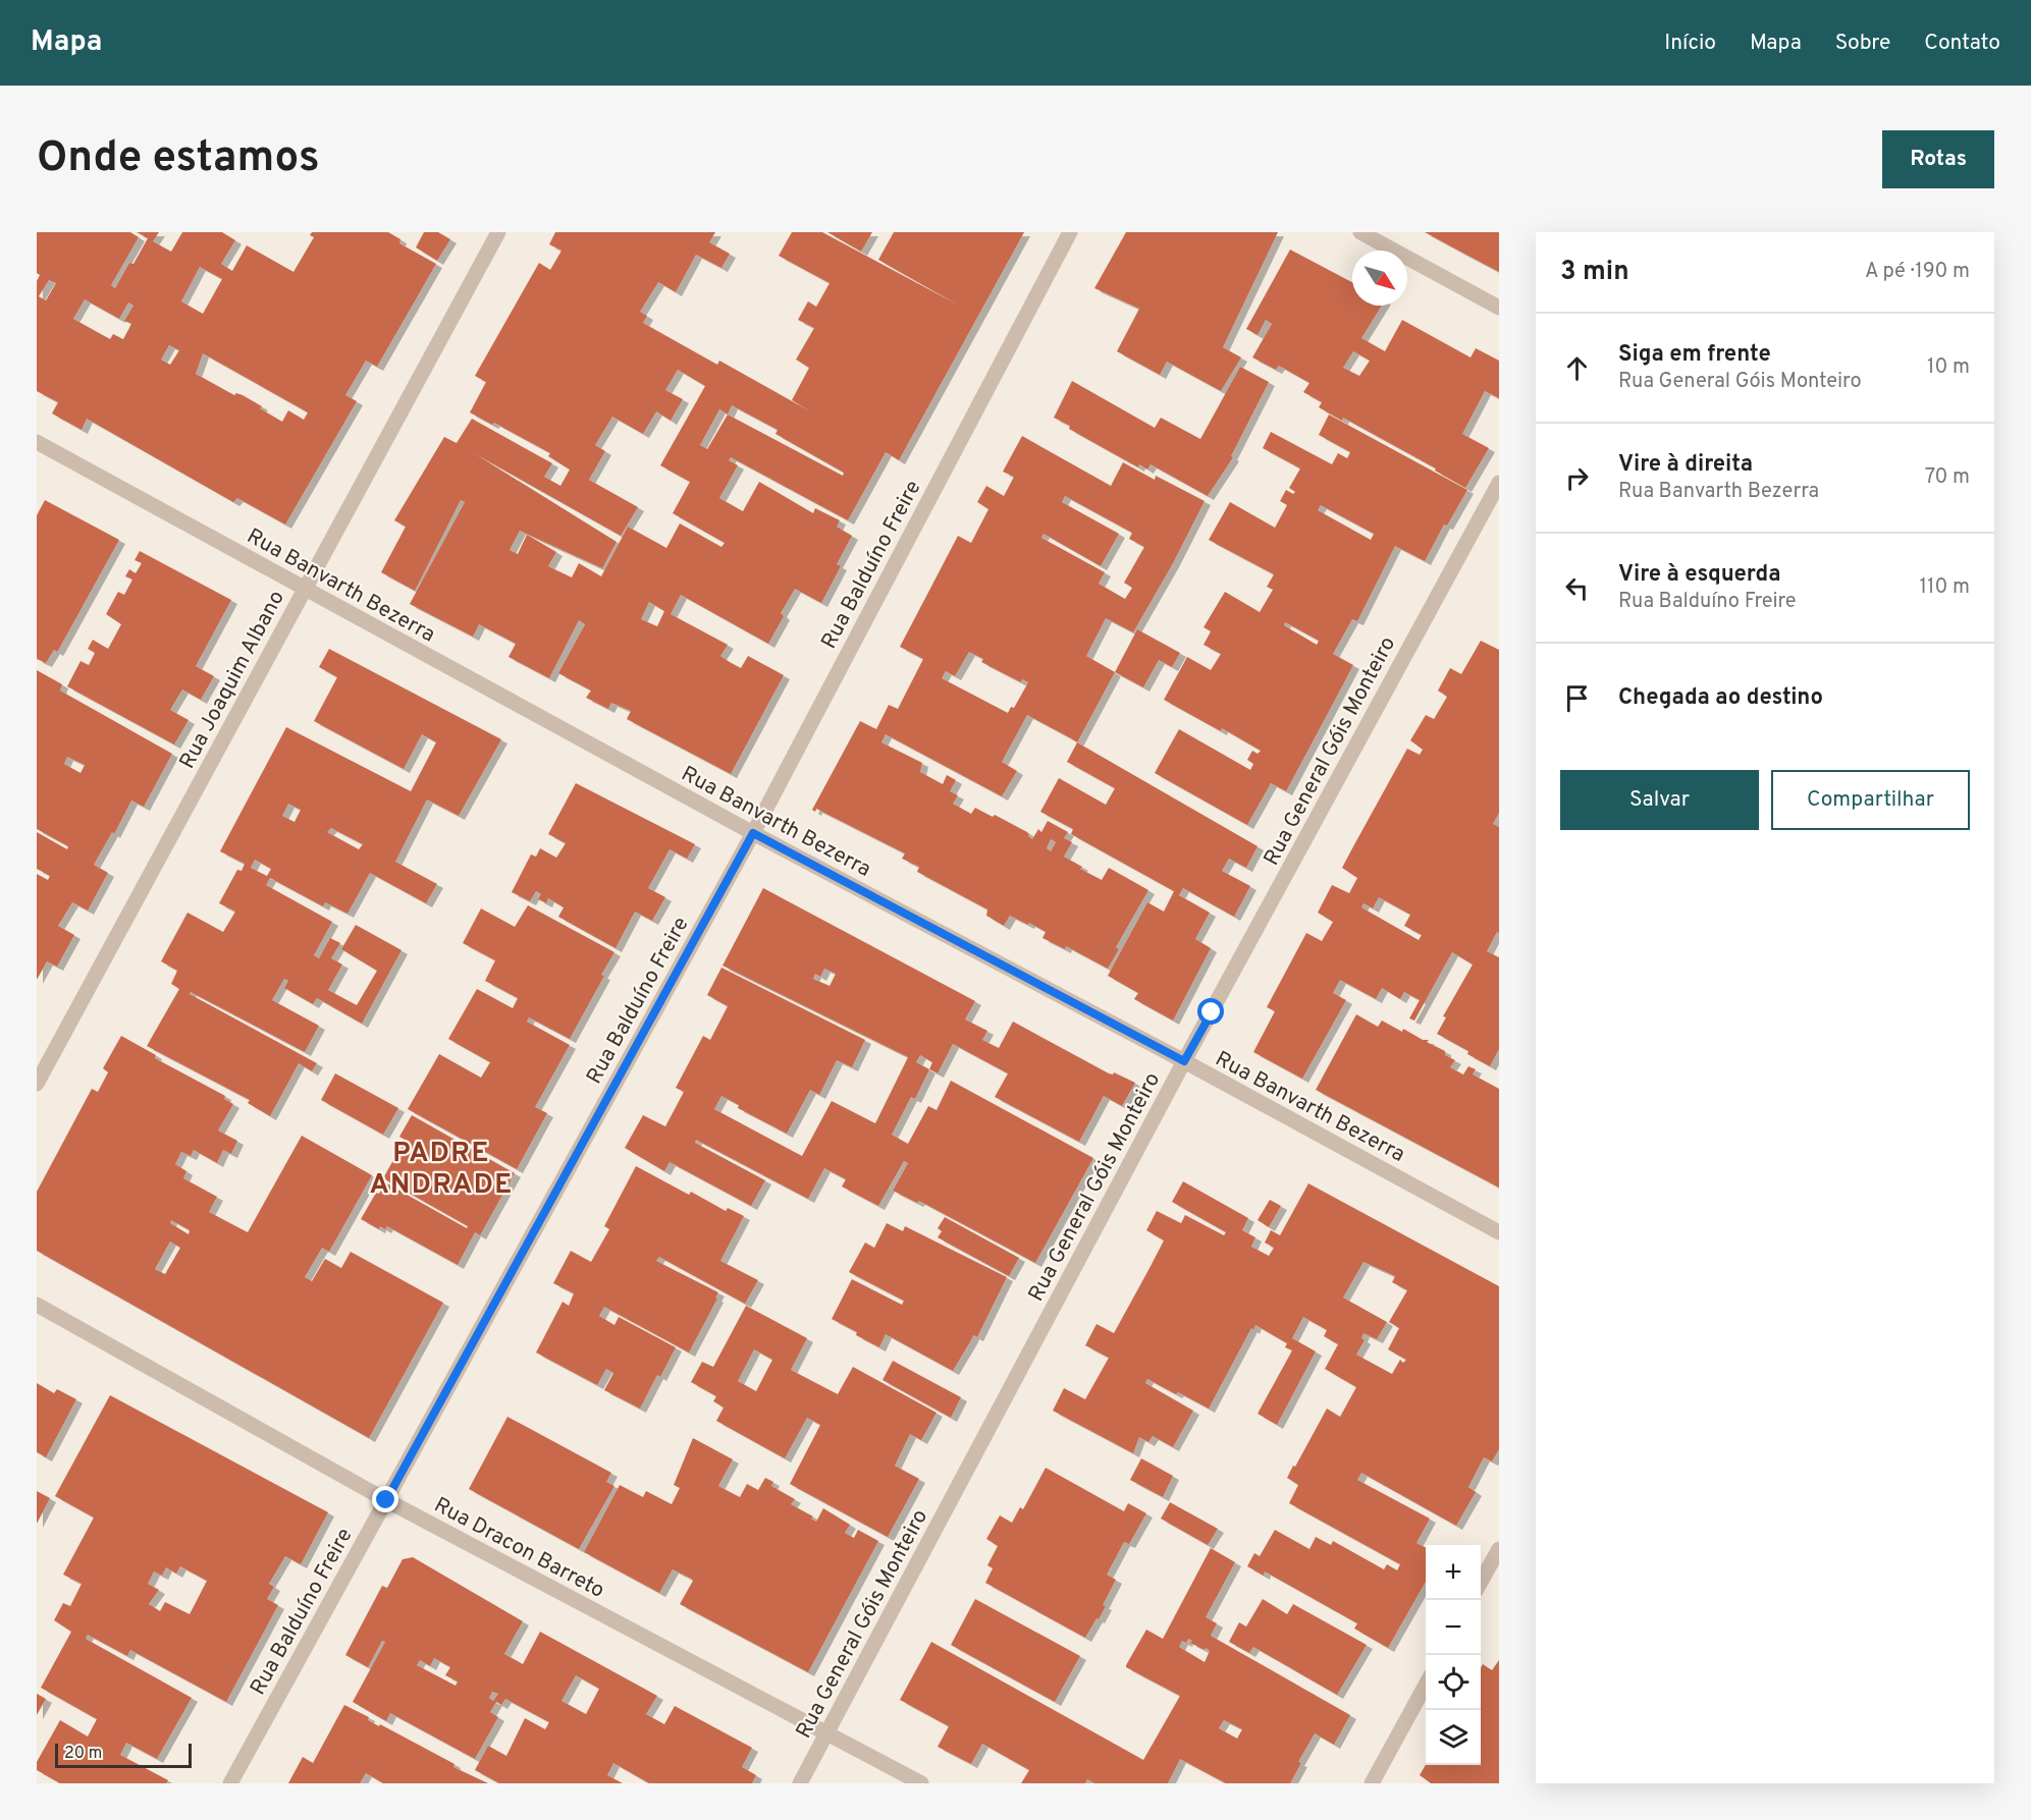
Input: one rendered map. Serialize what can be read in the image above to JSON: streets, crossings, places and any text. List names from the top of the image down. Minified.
{"streets":{"street":["Rua Balduíno Freire","Rua Banvarth Bezerra","Rua Joaquim Albano","Rua General Góis Monteiro","Rua Dracon Barreto"]},"crossings":[["Rua Balduíno Freire","Rua Banvarth Bezerra"],["Rua Balduíno Freire","Rua Dracon Barreto"],["Rua Banvarth Bezerra","Rua Joaquim Albano"],["Rua Banvarth Bezerra","Rua General Góis Monteiro"],["Rua General Góis Monteiro","Rua Dracon Barreto"]],"districts":["PADRE ANDRADE"],"scale_bar":"20 m","north":"bottom right","page":{"header":"Mapa","nav":["Início","Mapa","Sobre","Contato"],"buttons":["Rotas",["Salvar","Compartilhar"]],"title":"Onde estamos","heading":["3 min","A pé · 190 m"],"list":[["Siga em frente","Rua General Góis Monteiro","10 m"],["Vire à direita","Rua Banvarth Bezerra","70 m"],["Vire à esquerda","Rua Balduíno Freire","110 m"],"Chegada ao destino"],"map_buttons":["+","−"],"scale":"20 m"}}
